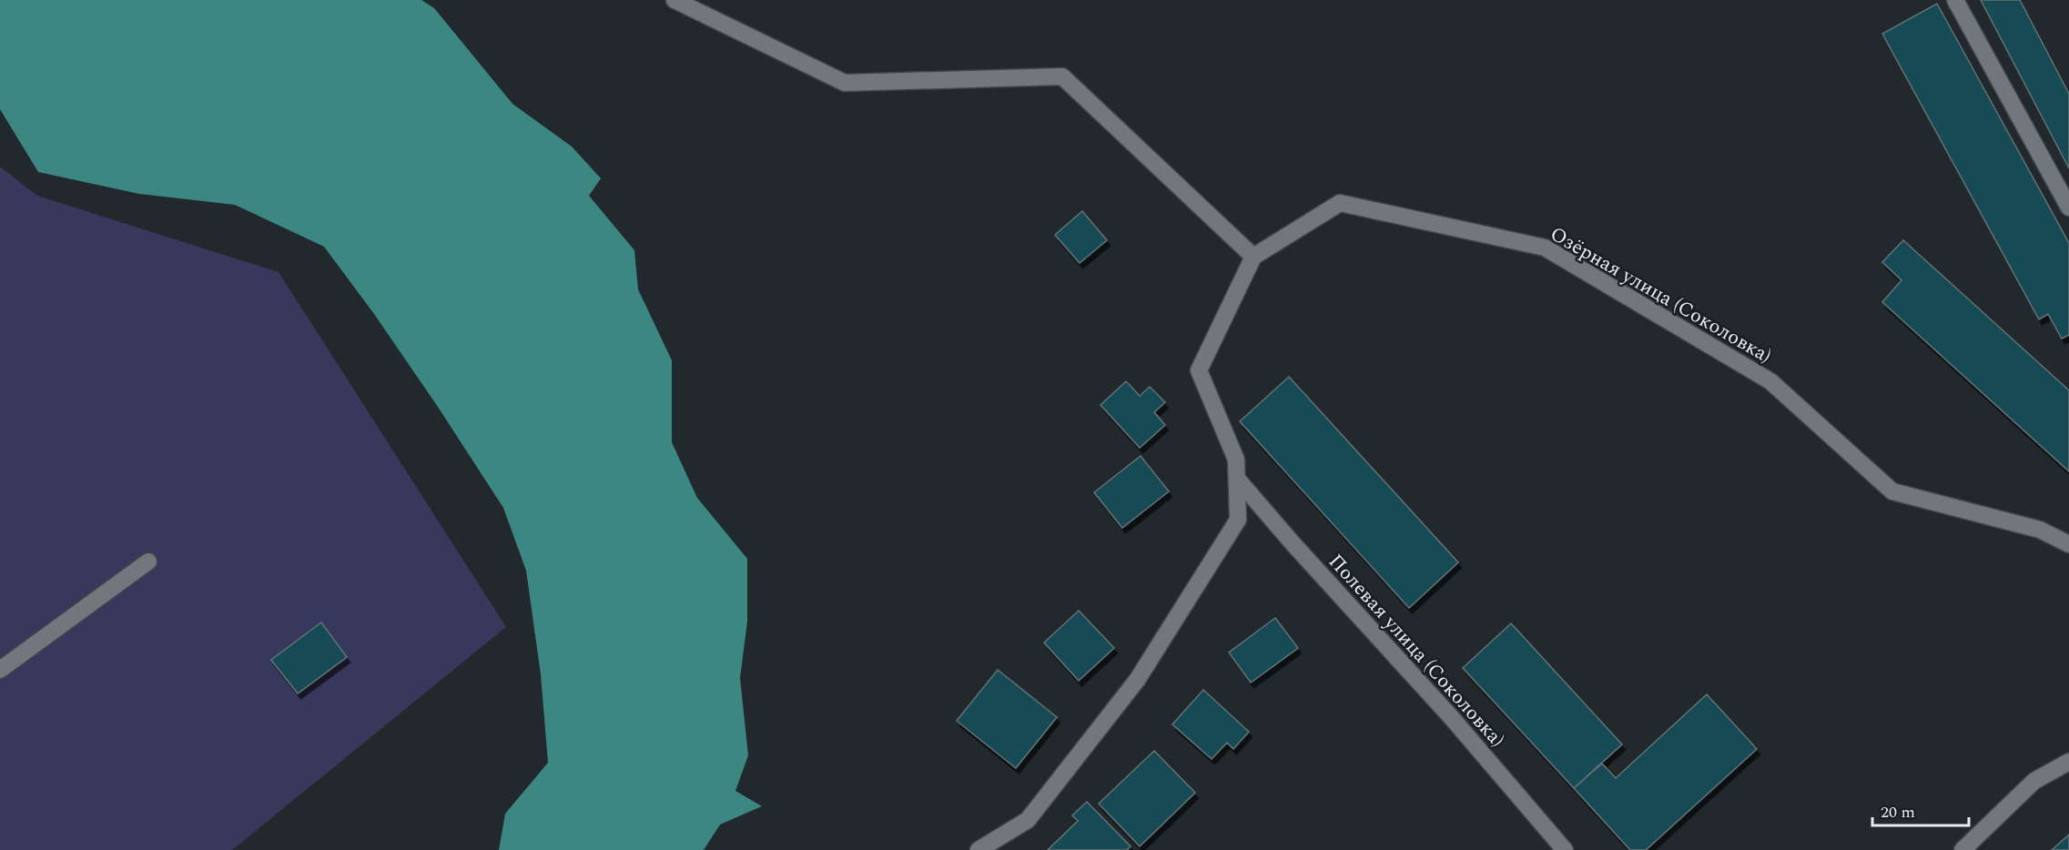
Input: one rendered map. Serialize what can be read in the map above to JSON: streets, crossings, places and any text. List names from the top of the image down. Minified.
{"streets":{"street":["Озёрная улица (Соколовка)","Полевая улица (Соколовка)"]},"scale_bar":"20 m"}
